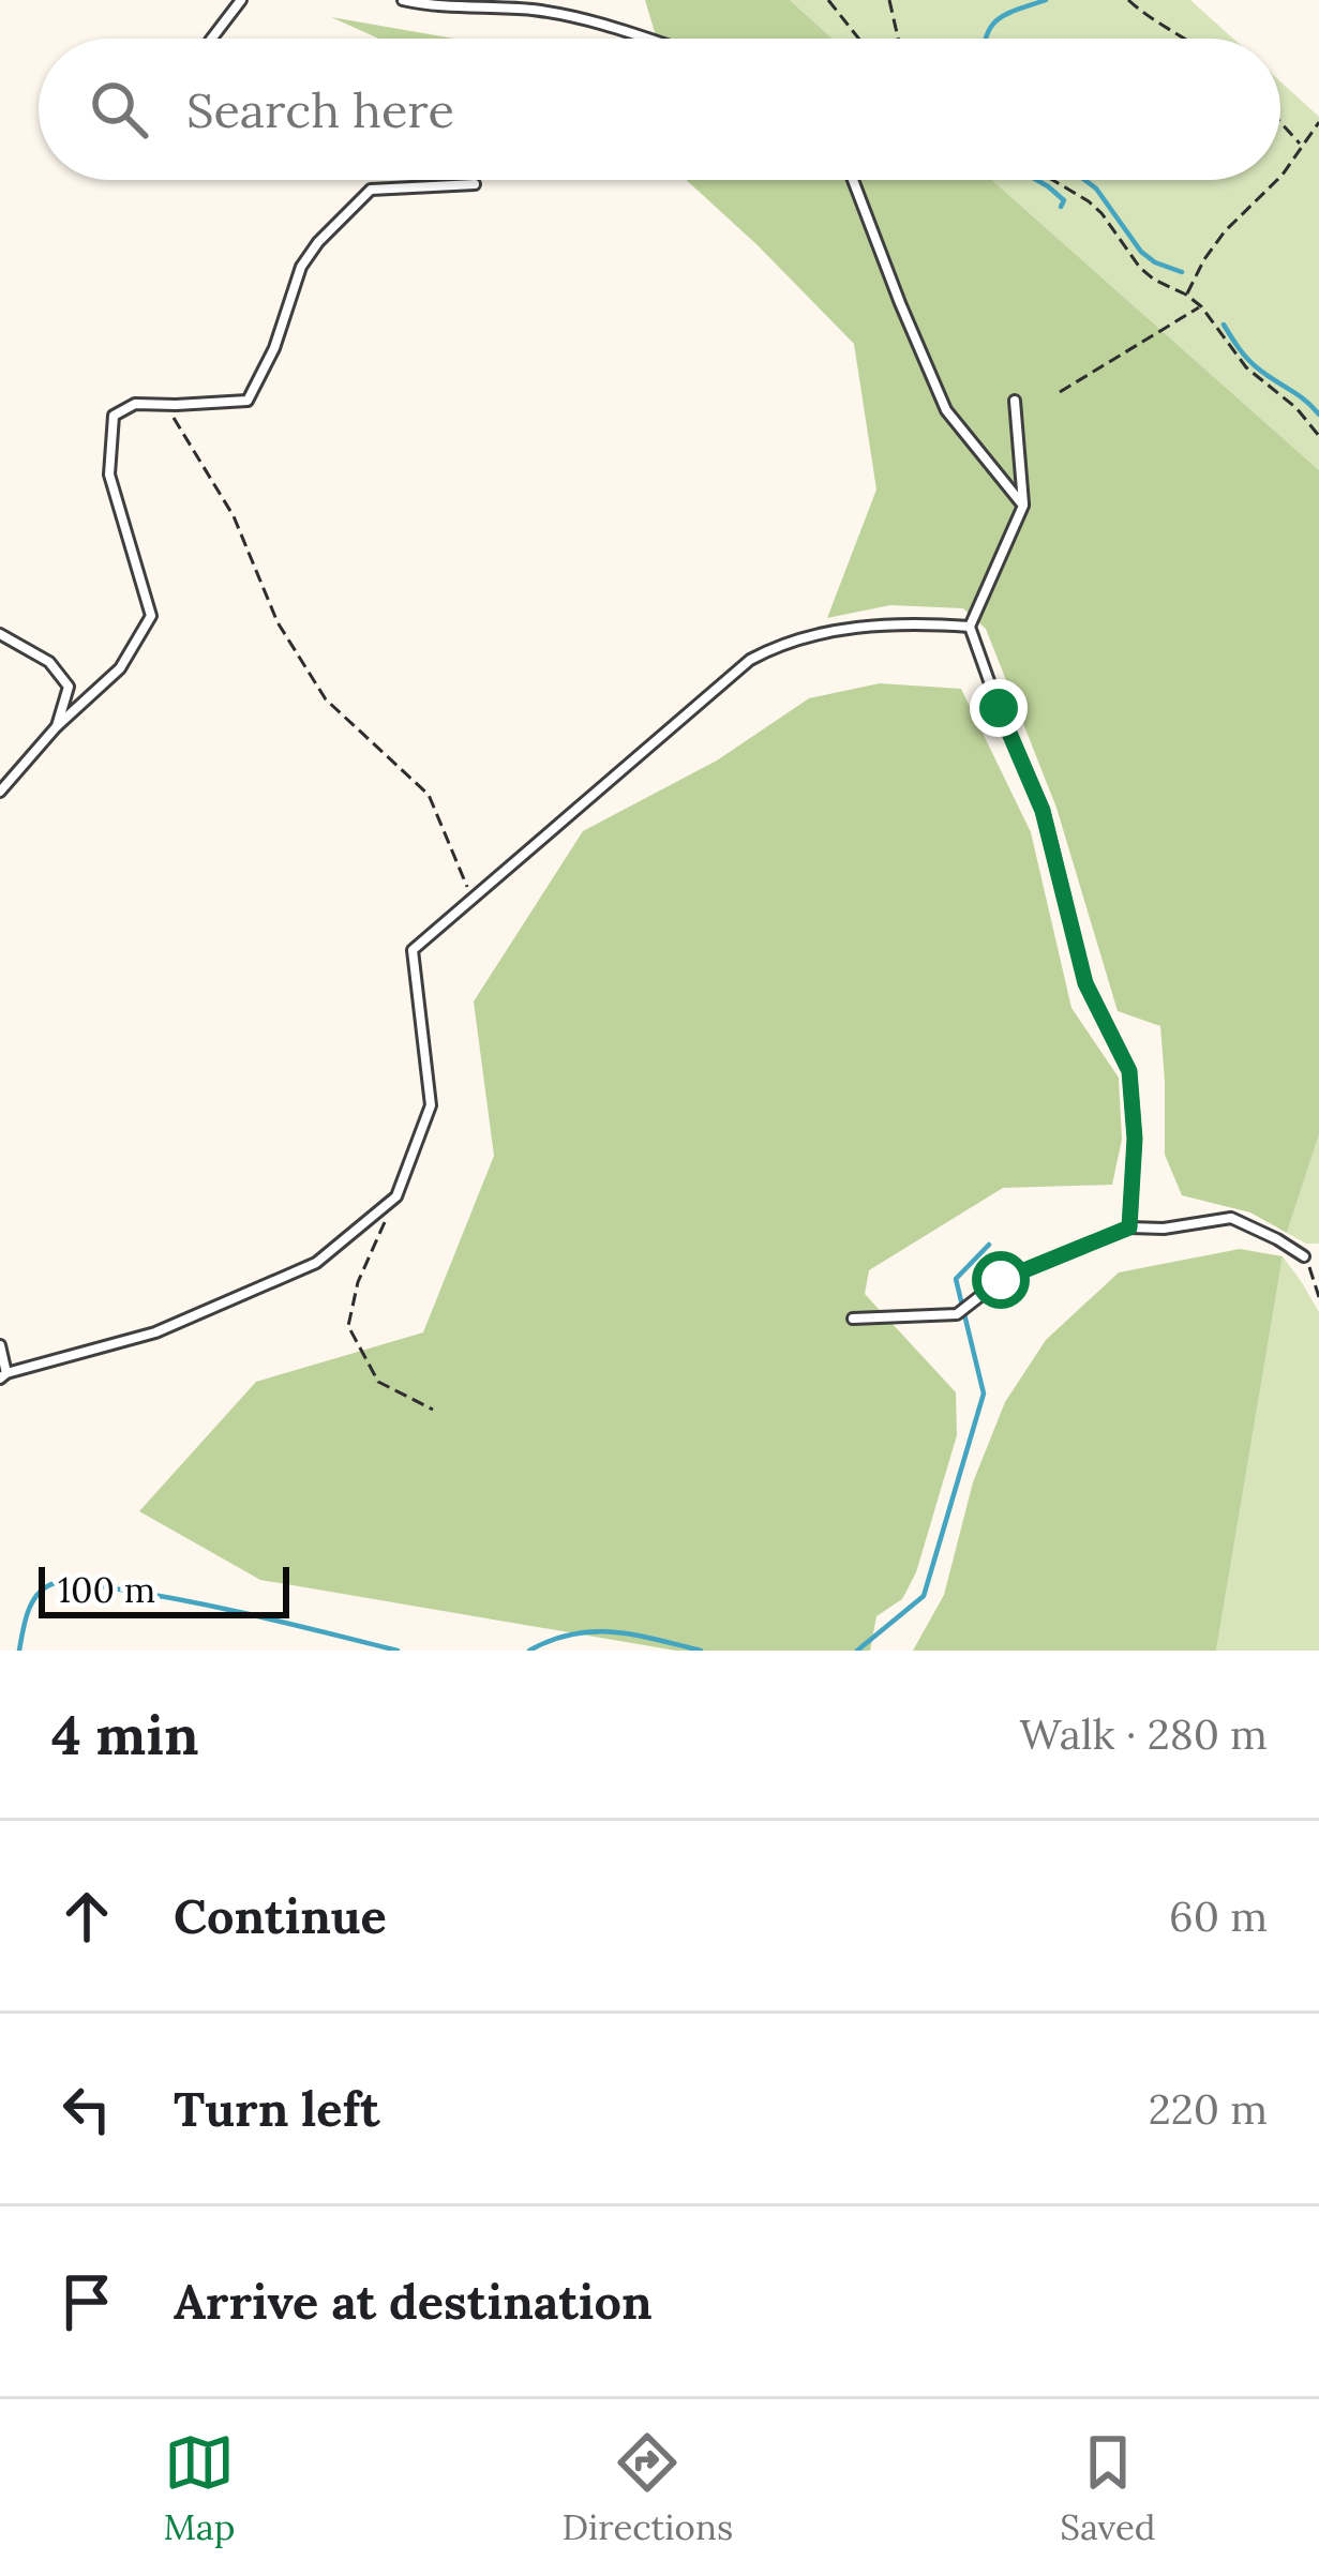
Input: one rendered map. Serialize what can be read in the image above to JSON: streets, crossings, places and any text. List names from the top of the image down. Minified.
{"scale_bar":"100 m","page":{"search":"Search here","scale":"100 m","heading":["4 min","Walk · 280 m"],"list":[["Continue","60 m"],["Turn left","220 m"],"Arrive at destination"],"nav":["Map","Directions","Saved"]}}
